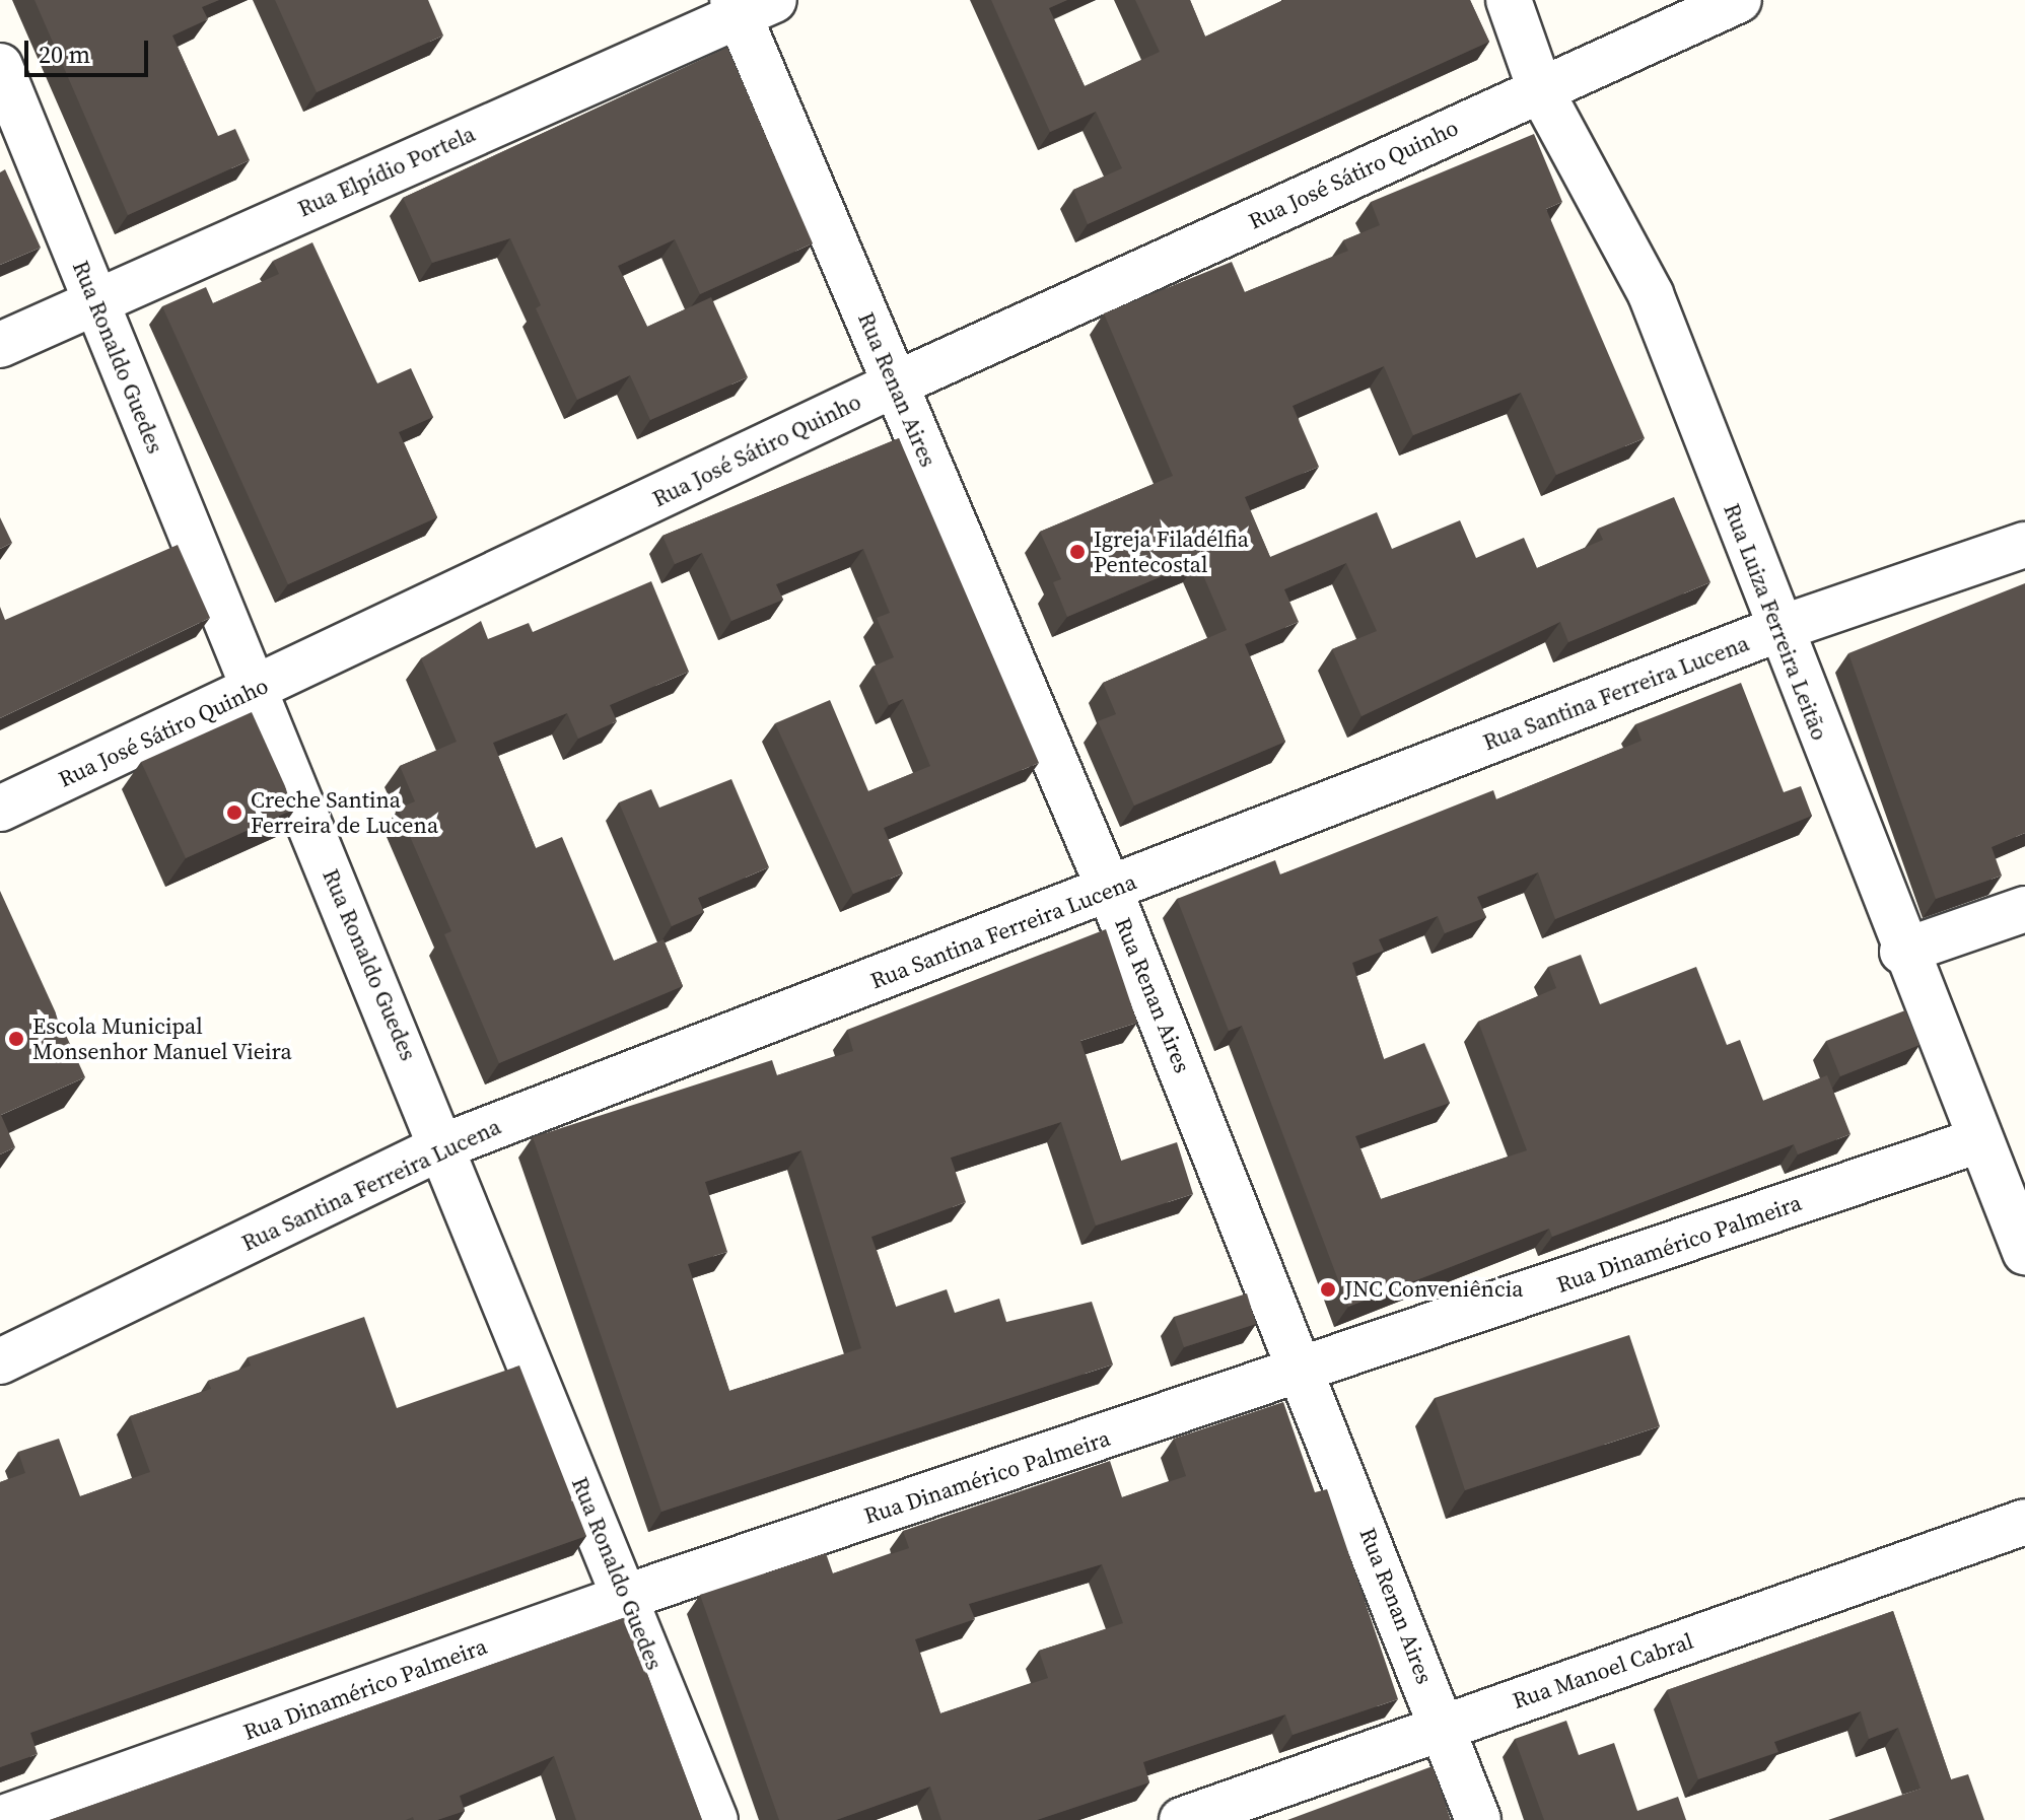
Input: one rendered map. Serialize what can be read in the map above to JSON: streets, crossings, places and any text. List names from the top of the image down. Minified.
{"streets":{"street":["Rua Elpídio Portela","Rua José Sátiro Quinho","Rua Ronaldo Guedes","Rua Renan Aires","Rua Luiza Ferreira Leitão","Rua Santina Ferreira Lucena","Rua Dinamérico Palmeira","Rua Manoel Cabral"]},"crossings":[["Rua Elpídio Portela","Rua Ronaldo Guedes"],["Rua Elpídio Portela","Rua Renan Aires"],["Rua José Sátiro Quinho","Rua Ronaldo Guedes"],["Rua José Sátiro Quinho","Rua Renan Aires"],["Rua José Sátiro Quinho","Rua Luiza Ferreira Leitão"],["Rua Ronaldo Guedes","Rua Santina Ferreira Lucena"],["Rua Ronaldo Guedes","Rua Dinamérico Palmeira"],["Rua Renan Aires","Rua Santina Ferreira Lucena"],["Rua Renan Aires","Rua Dinamérico Palmeira"],["Rua Renan Aires","Rua Manoel Cabral"],["Rua Luiza Ferreira Leitão","Rua Santina Ferreira Lucena"],["Rua Luiza Ferreira Leitão","Rua Dinamérico Palmeira"]],"places":["Igreja Filadélfia Pentecostal","Creche Santina Ferreira de Lucena","Escola Municipal Monsenhor Manuel Vieira","JNC Conveniência"],"scale_bar":"20 m"}
